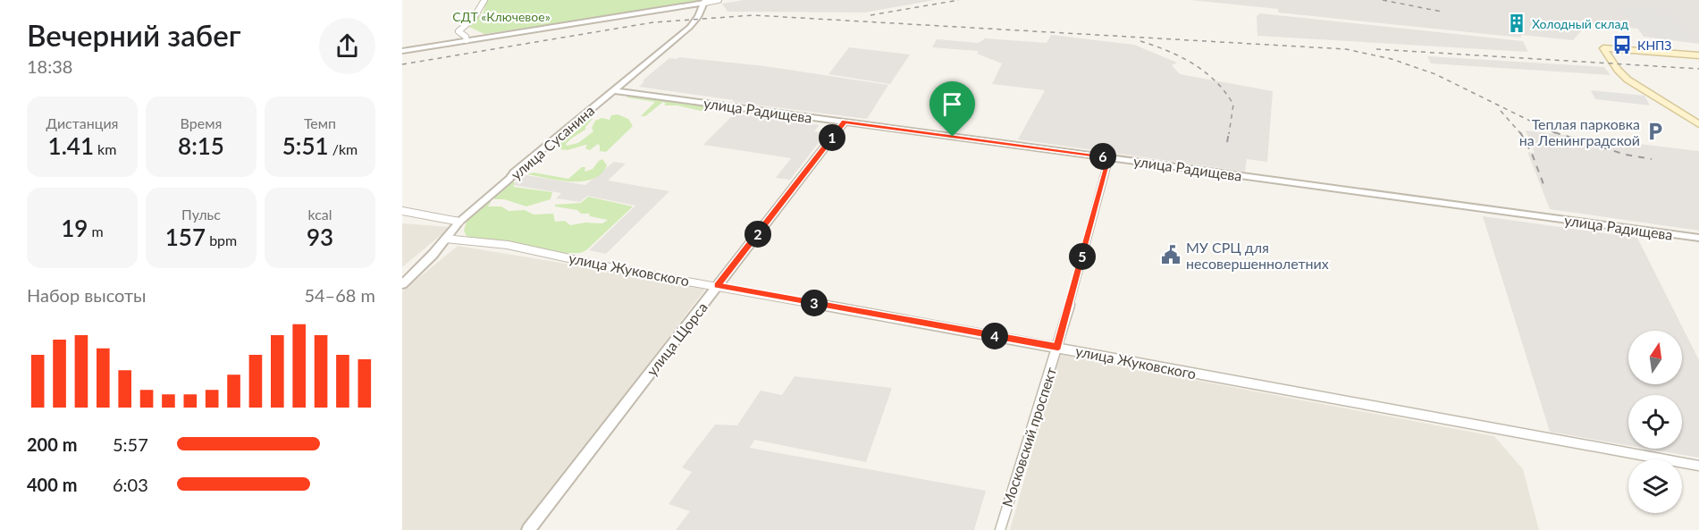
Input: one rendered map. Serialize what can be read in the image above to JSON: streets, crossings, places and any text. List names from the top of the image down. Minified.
{"streets":{"street":["улица Радищева","улица Сусанина","улица Жуковского","улица Щорса","Московский проспект"]},"crossings":[["улица Радищева","улица Сусанина"],["улица Радищева","улица Щорса"],["улица Радищева","Московский проспект"],["улица Сусанина","улица Жуковского"],["улица Жуковского","улица Щорса"],["улица Жуковского","Московский проспект"]],"parks":["СДТ «Ключевое»"],"places":{"building":["Холодный склад"],"bus stop":["КНПЗ"],"parking":["Теплая парковка на Ленинградской"],"public building":["МУ СРЦ для несовершеннолетних"]},"north":"top","page":{"heading":["Вечерний забег","18:38"],"stats":[["Дистанция","1.41 km"],["Время","8:15"],["Темп","5:51 /km"],["19 m"],["Пульс","157 bpm"],["kcal","93"]],"pins":["1","6","2","5","3","4"],"chart":["Набор высоты","54–68 m"],"list":[{"name":"200 m","note":"5:57"},{"name":"400 m","note":"6:03"}]}}
